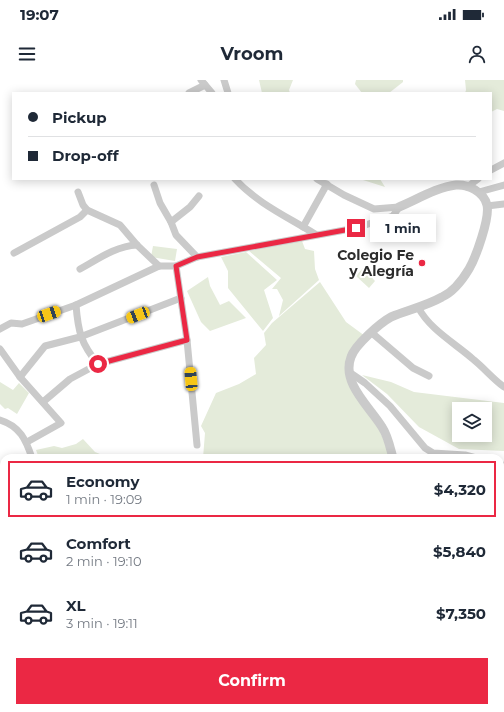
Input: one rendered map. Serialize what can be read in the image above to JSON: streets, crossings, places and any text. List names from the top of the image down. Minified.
{"places":["Colegio Fe y Alegría"],"page":{"status":"19:07","header":"Vroom","banner":["Pickup","Drop-off"],"bubble":"1 min","list":[{"name":"Economy","note":"1 min · 19:09","value":"$4,320"},{"name":"Comfort","note":"2 min · 19:10","value":"$5,840"},{"name":"XL","note":"3 min · 19:11","value":"$7,350"}],"buttons":"Confirm"}}
